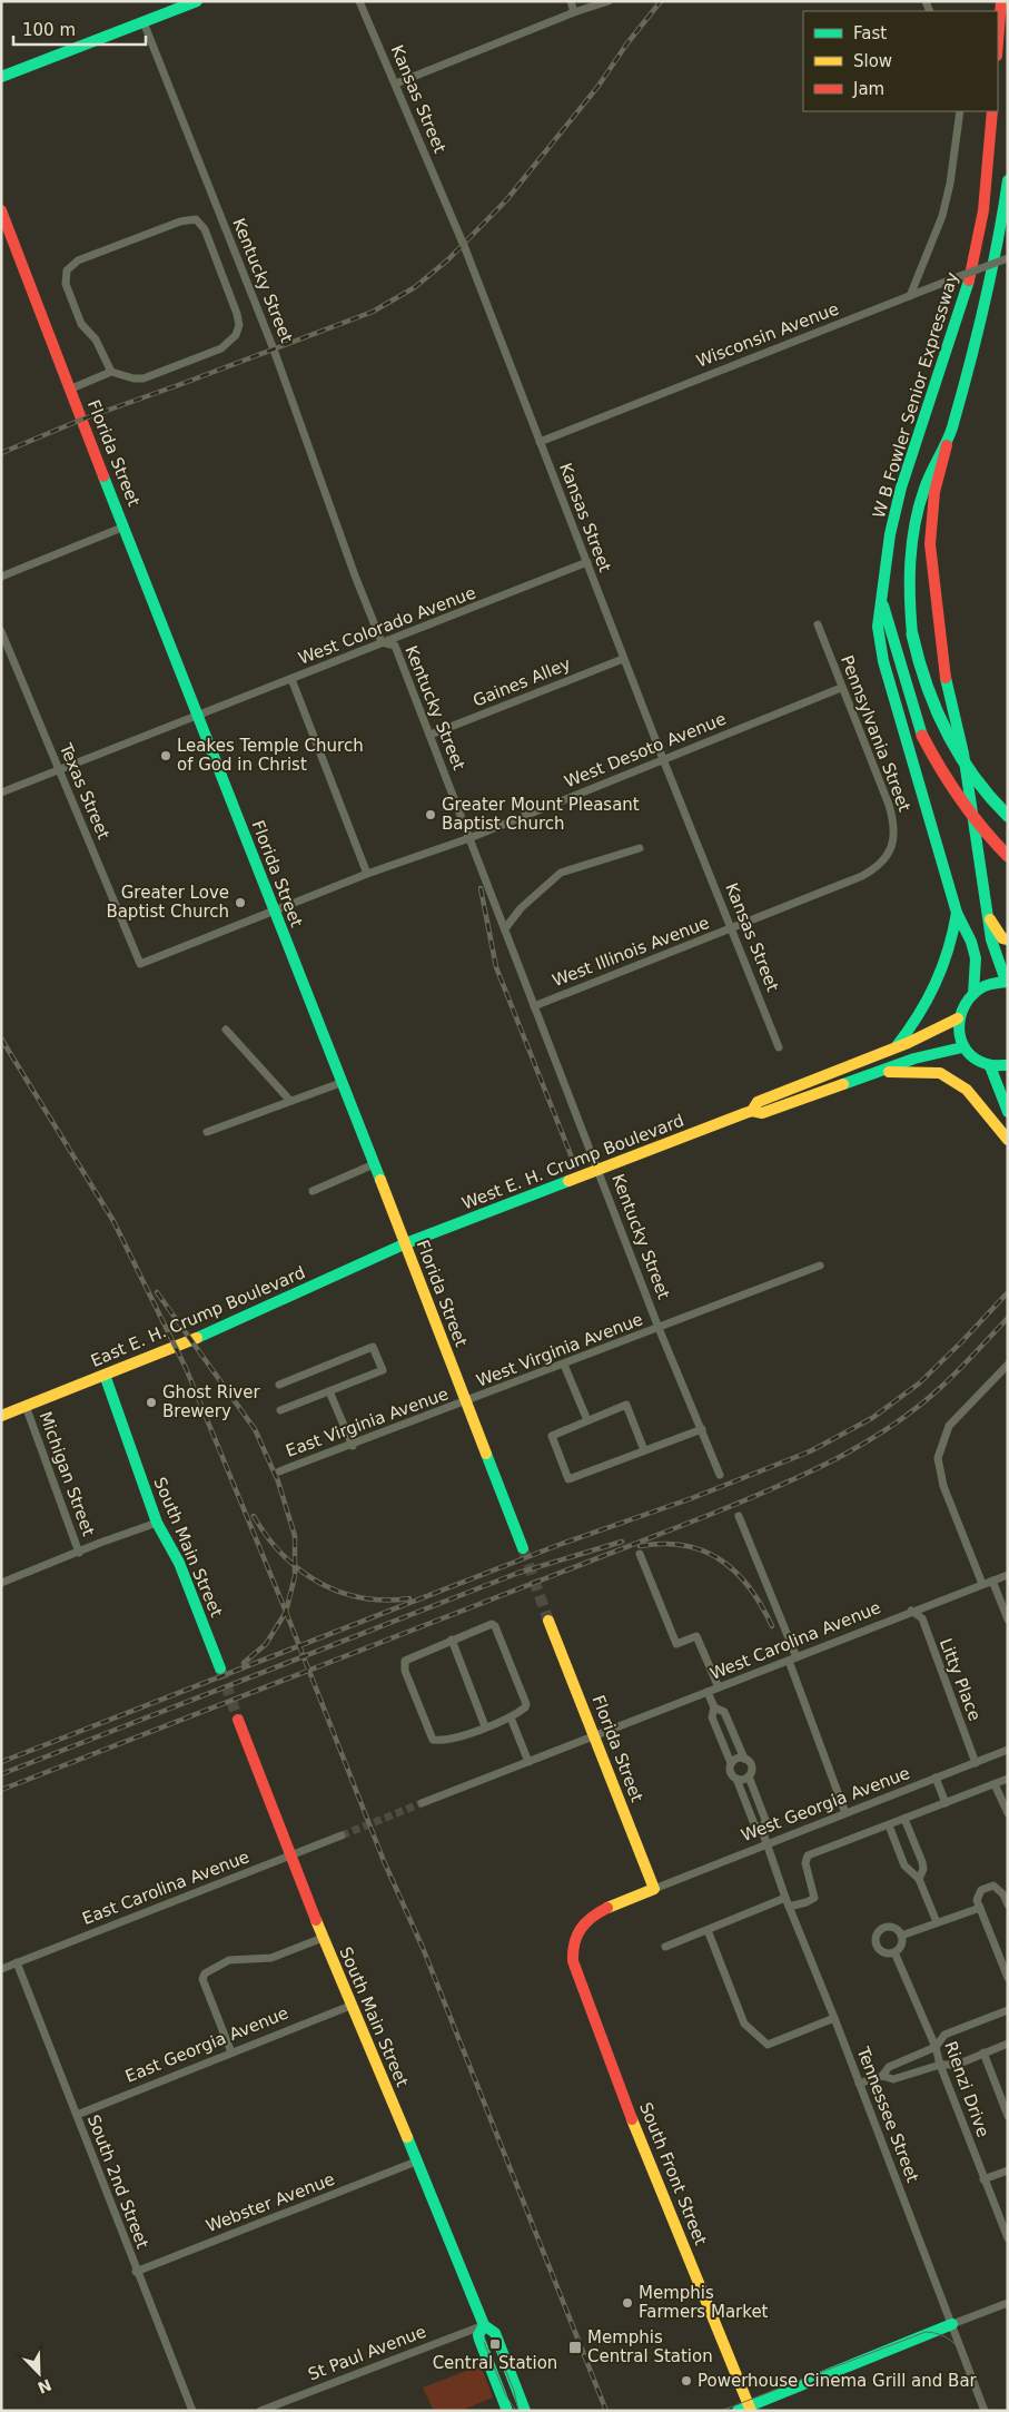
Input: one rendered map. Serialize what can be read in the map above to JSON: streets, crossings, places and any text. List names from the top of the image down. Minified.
{"streets":{"main road":["W B Fowler Senior Expressway","Florida Street","West E. H. Crump Boulevard","East E. H. Crump Boulevard","South Main Street","South Front Street"],"street":["Kansas Street","Kentucky Street","Wisconsin Avenue","West Colorado Avenue","Gaines Alley","Pennsylvania Street","West Desoto Avenue","Texas Street","West Illinois Avenue","West Virginia Avenue","East Virginia Avenue","Michigan Street","West Carolina Avenue","Litty Place","West Georgia Avenue","East Carolina Avenue","East Georgia Avenue","Rienzi Drive","Tennessee Street","South 2nd Street","Webster Avenue","St Paul Avenue"]},"crossings":[["Kansas Street","Wisconsin Avenue"],["Kansas Street","West Colorado Avenue"],["Kansas Street","Gaines Alley"],["Kansas Street","West Desoto Avenue"],["Kansas Street","West Illinois Avenue"],["Kentucky Street","West Colorado Avenue"],["Kentucky Street","Gaines Alley"],["Kentucky Street","West Desoto Avenue"],["Kentucky Street","West Illinois Avenue"],["Kentucky Street","West E. H. Crump Boulevard"],["Kentucky Street","West Virginia Avenue"],["Florida Street","West Colorado Avenue"],["Florida Street","West Desoto Avenue"],["Florida Street","West E. H. Crump Boulevard"],["Florida Street","East E. H. Crump Boulevard"],["Florida Street","West Virginia Avenue"],["Florida Street","East Virginia Avenue"],["Florida Street","West Carolina Avenue"],["Florida Street","West Georgia Avenue"],["Florida Street","South Front Street"],["West Colorado Avenue","Texas Street"],["Pennsylvania Street","West Desoto Avenue"],["Pennsylvania Street","West Illinois Avenue"],["West Desoto Avenue","Texas Street"],["West E. H. Crump Boulevard","East E. H. Crump Boulevard"],["East E. H. Crump Boulevard","Michigan Street"],["East E. H. Crump Boulevard","South Main Street"],["West Virginia Avenue","East Virginia Avenue"],["South Main Street","East Carolina Avenue"],["South Main Street","East Georgia Avenue"],["South Main Street","Webster Avenue"],["South Main Street","St Paul Avenue"],["West Carolina Avenue","Litty Place"],["Litty Place","West Georgia Avenue"],["West Georgia Avenue","Tennessee Street"],["West Georgia Avenue","South Front Street"],["East Carolina Avenue","South 2nd Street"],["East Georgia Avenue","South 2nd Street"],["South 2nd Street","Webster Avenue"]],"places":{"other":["Leakes Temple Church of God in Christ","Greater Mount Pleasant Baptist Church","Greater Love Baptist Church","Ghost River Brewery","Memphis Farmers Market","Powerhouse Cinema Grill and Bar"],"transit":["Central Station","Memphis Central Station"]},"legend":["Fast","Slow","Jam"],"scale_bar":"100 m","north":"bottom right"}
